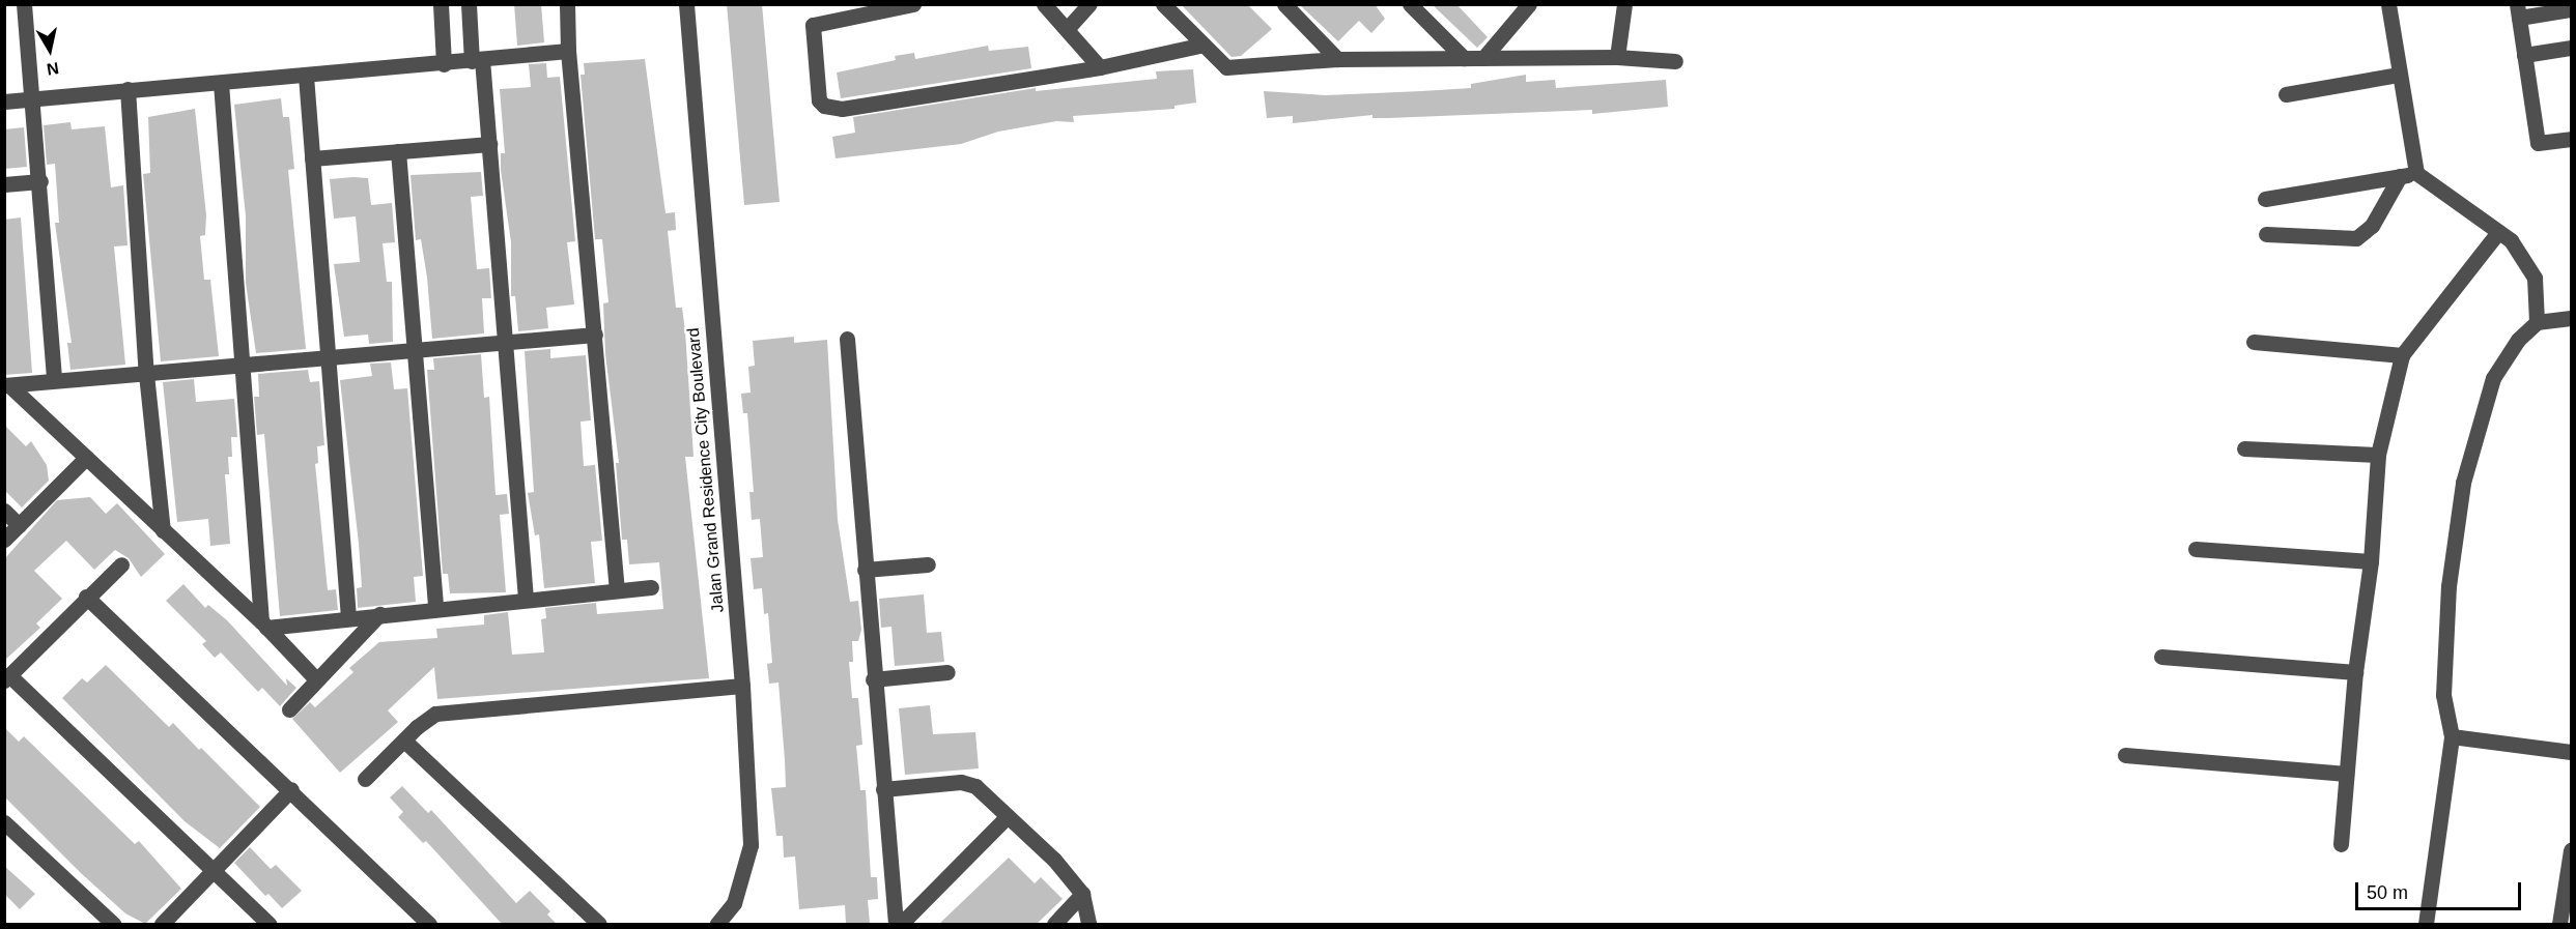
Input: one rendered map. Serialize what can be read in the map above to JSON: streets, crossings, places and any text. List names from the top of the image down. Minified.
{"streets":{"street":["Jalan Grand Residence City Boulevard"]},"scale_bar":"50 m","north":"bottom"}
